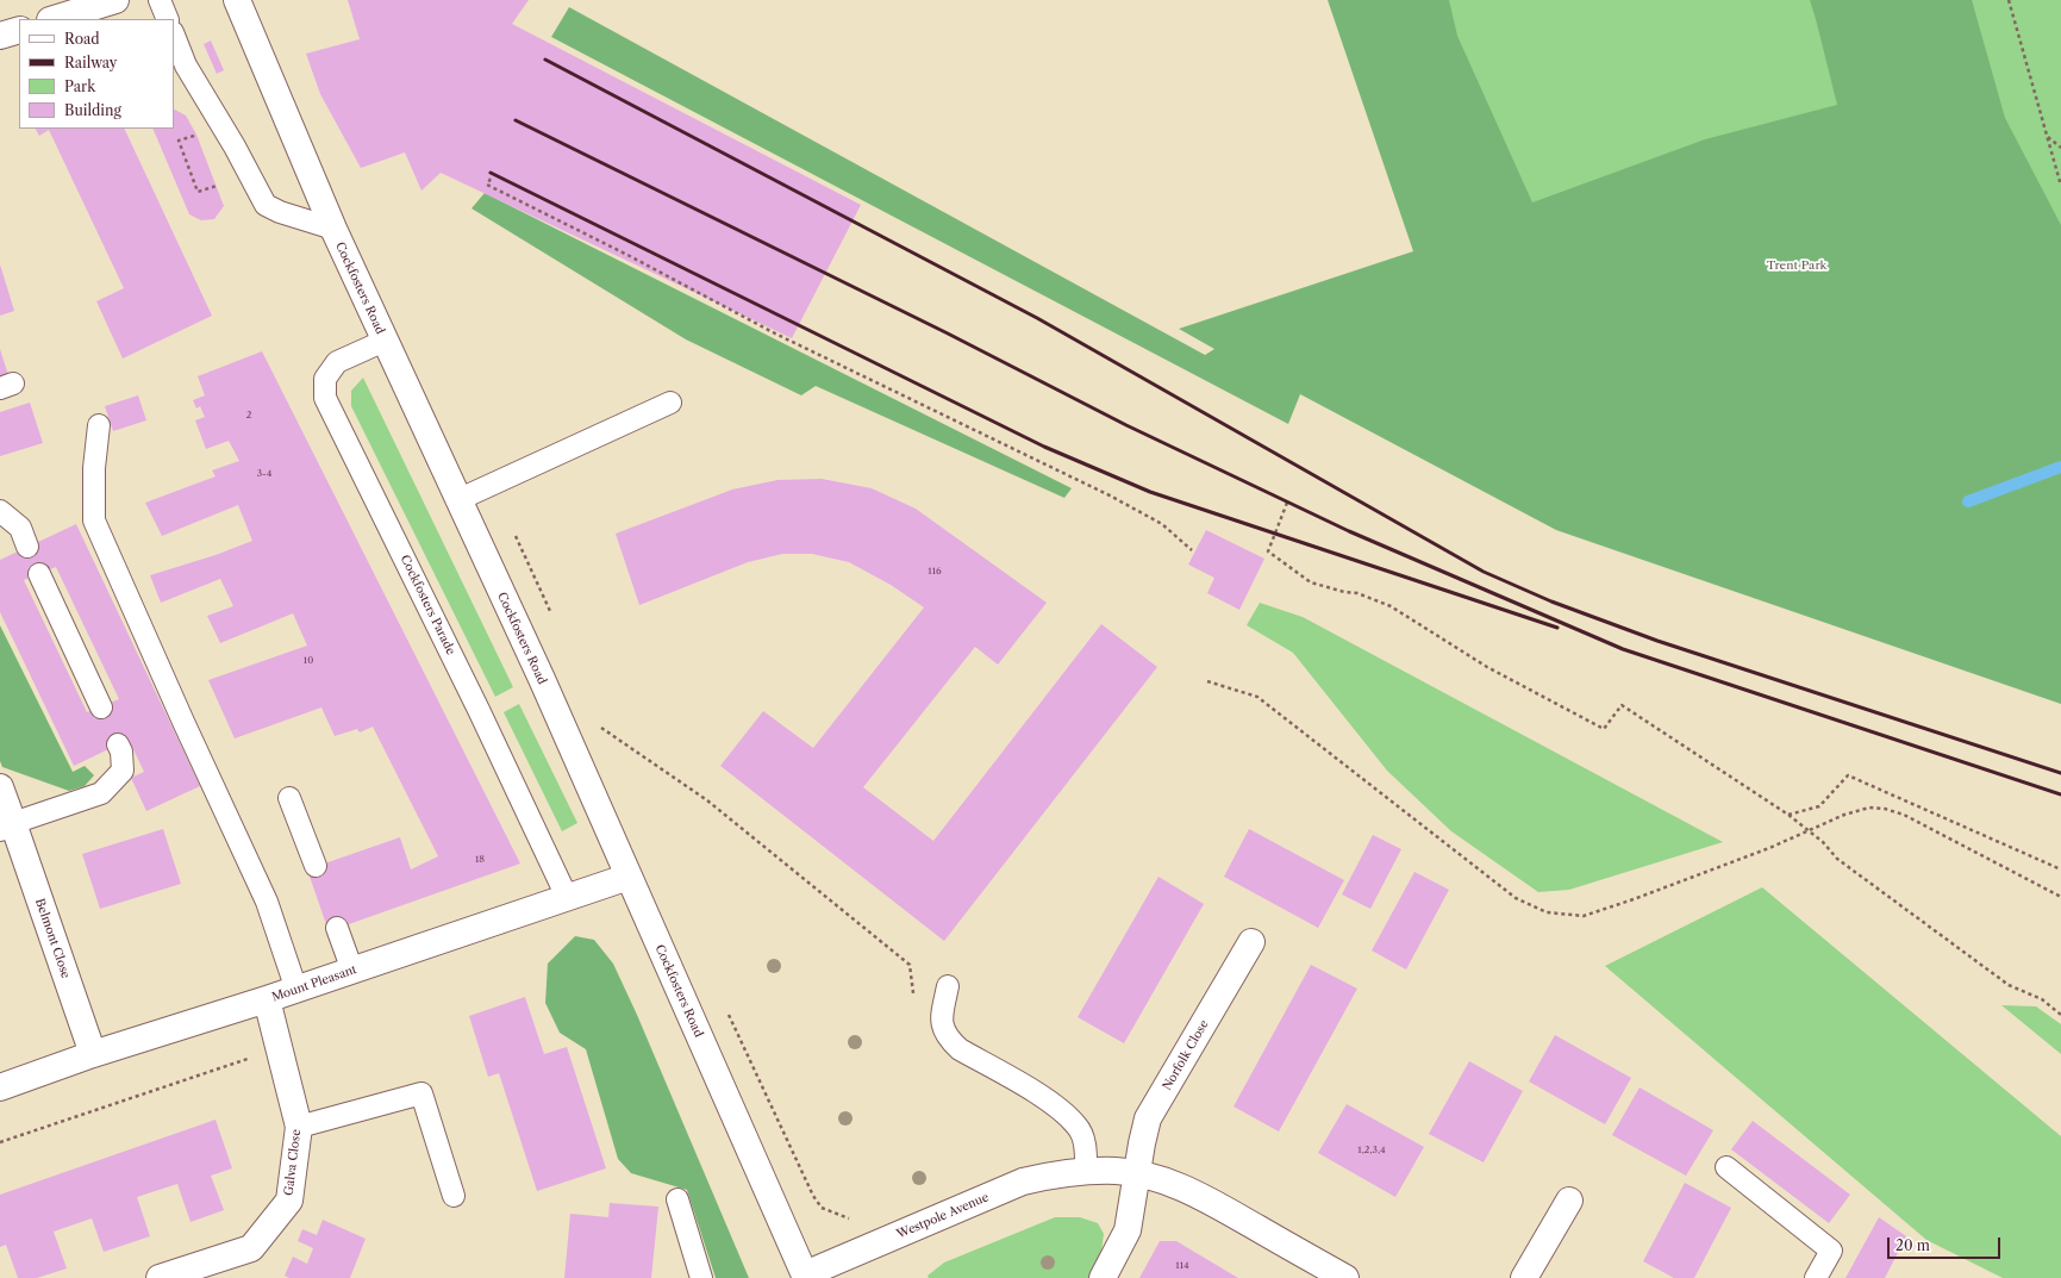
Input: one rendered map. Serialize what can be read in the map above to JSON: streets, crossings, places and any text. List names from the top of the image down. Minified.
{"streets":{"street":["Cockfosters Road","Belmont Close","Mount Pleasant","Norfolk Close","Galva Close","Westpole Avenue"],"lane":["Cockfosters Parade"]},"crossings":[["Cockfosters Road","Cockfosters Parade"],["Cockfosters Road","Mount Pleasant"],["Cockfosters Road","Westpole Avenue"],["Cockfosters Parade","Mount Pleasant"],["Belmont Close","Mount Pleasant"],["Mount Pleasant","Galva Close"],["Norfolk Close","Westpole Avenue"]],"parks":["Trent Park"],"house_numbers":["2","3-4","116","10","18","1,2,3,4","114"],"legend":["Road","Railway","Park","Building"],"scale_bar":"20 m"}
